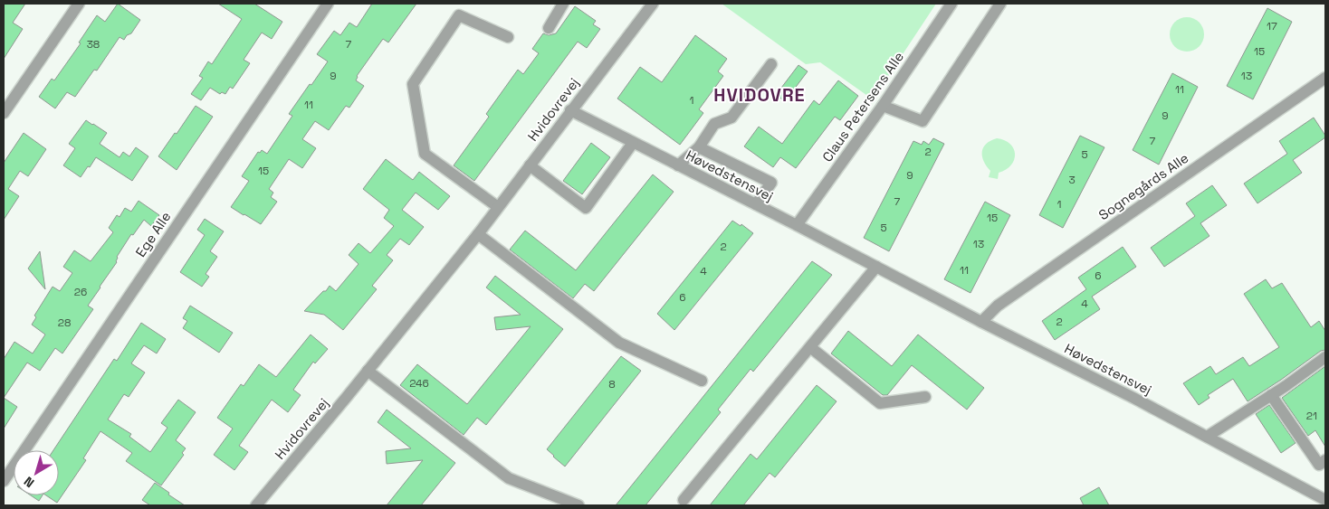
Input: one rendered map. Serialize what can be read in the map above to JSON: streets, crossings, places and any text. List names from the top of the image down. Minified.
{"streets":{"street":["Claus Petersens Alle","Hvidovrevej","Høvedstensvej","Sognegårds Alle","Ege Alle"]},"crossings":[["Claus Petersens Alle","Høvedstensvej"],["Hvidovrevej","Høvedstensvej"],["Høvedstensvej","Sognegårds Alle"]],"districts":["HVIDOVRE"],"house_numbers":["17","38","7","15","9","13","11","1","11","9","7","2","5","15","9","3","7","1","15","5","13","2","11","4","6","26","6","4","2","28","246","8","21"],"north":"bottom left"}
